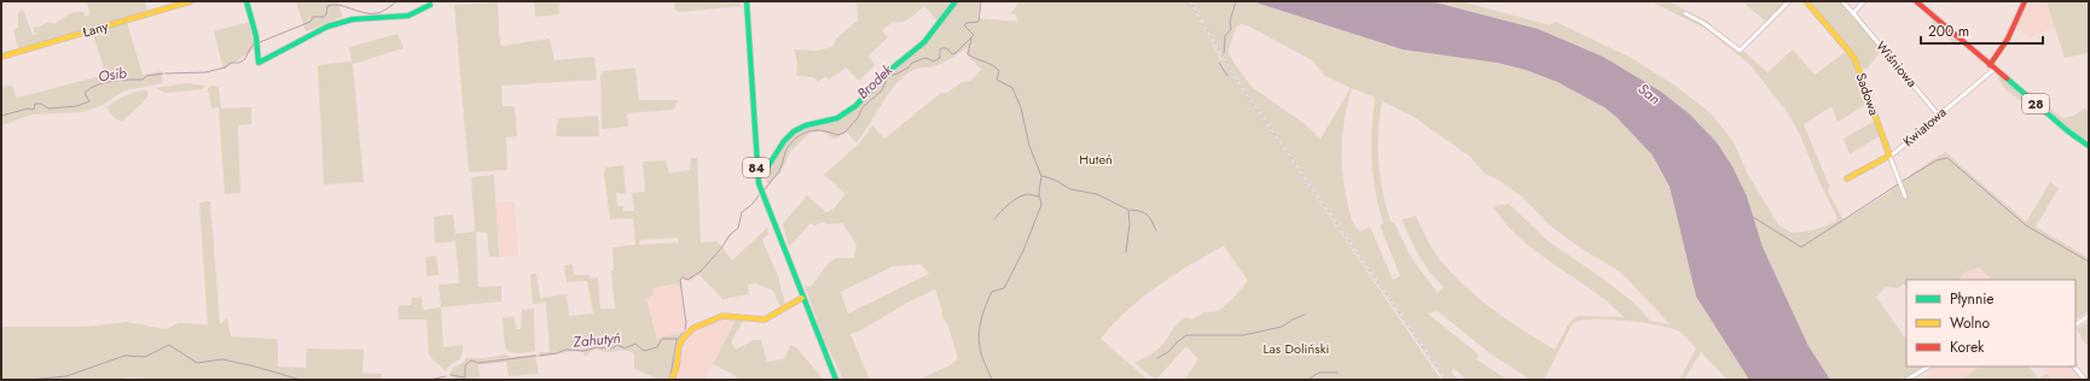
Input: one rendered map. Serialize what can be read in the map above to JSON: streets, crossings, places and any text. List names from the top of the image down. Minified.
{"streets":{"street":["Łany","Wiśniowa","Sadowa","28","Kwiatowa","84"]},"crossings":[["Wiśniowa","Kwiatowa"],["Sadowa","Kwiatowa"],["28","Kwiatowa"]],"water":["Osib","Brodek","San","Zahutyń"],"parks":["Huteń","Las Doliński"],"legend":["Płynnie","Wolno","Korek"],"scale_bar":"200 m"}
